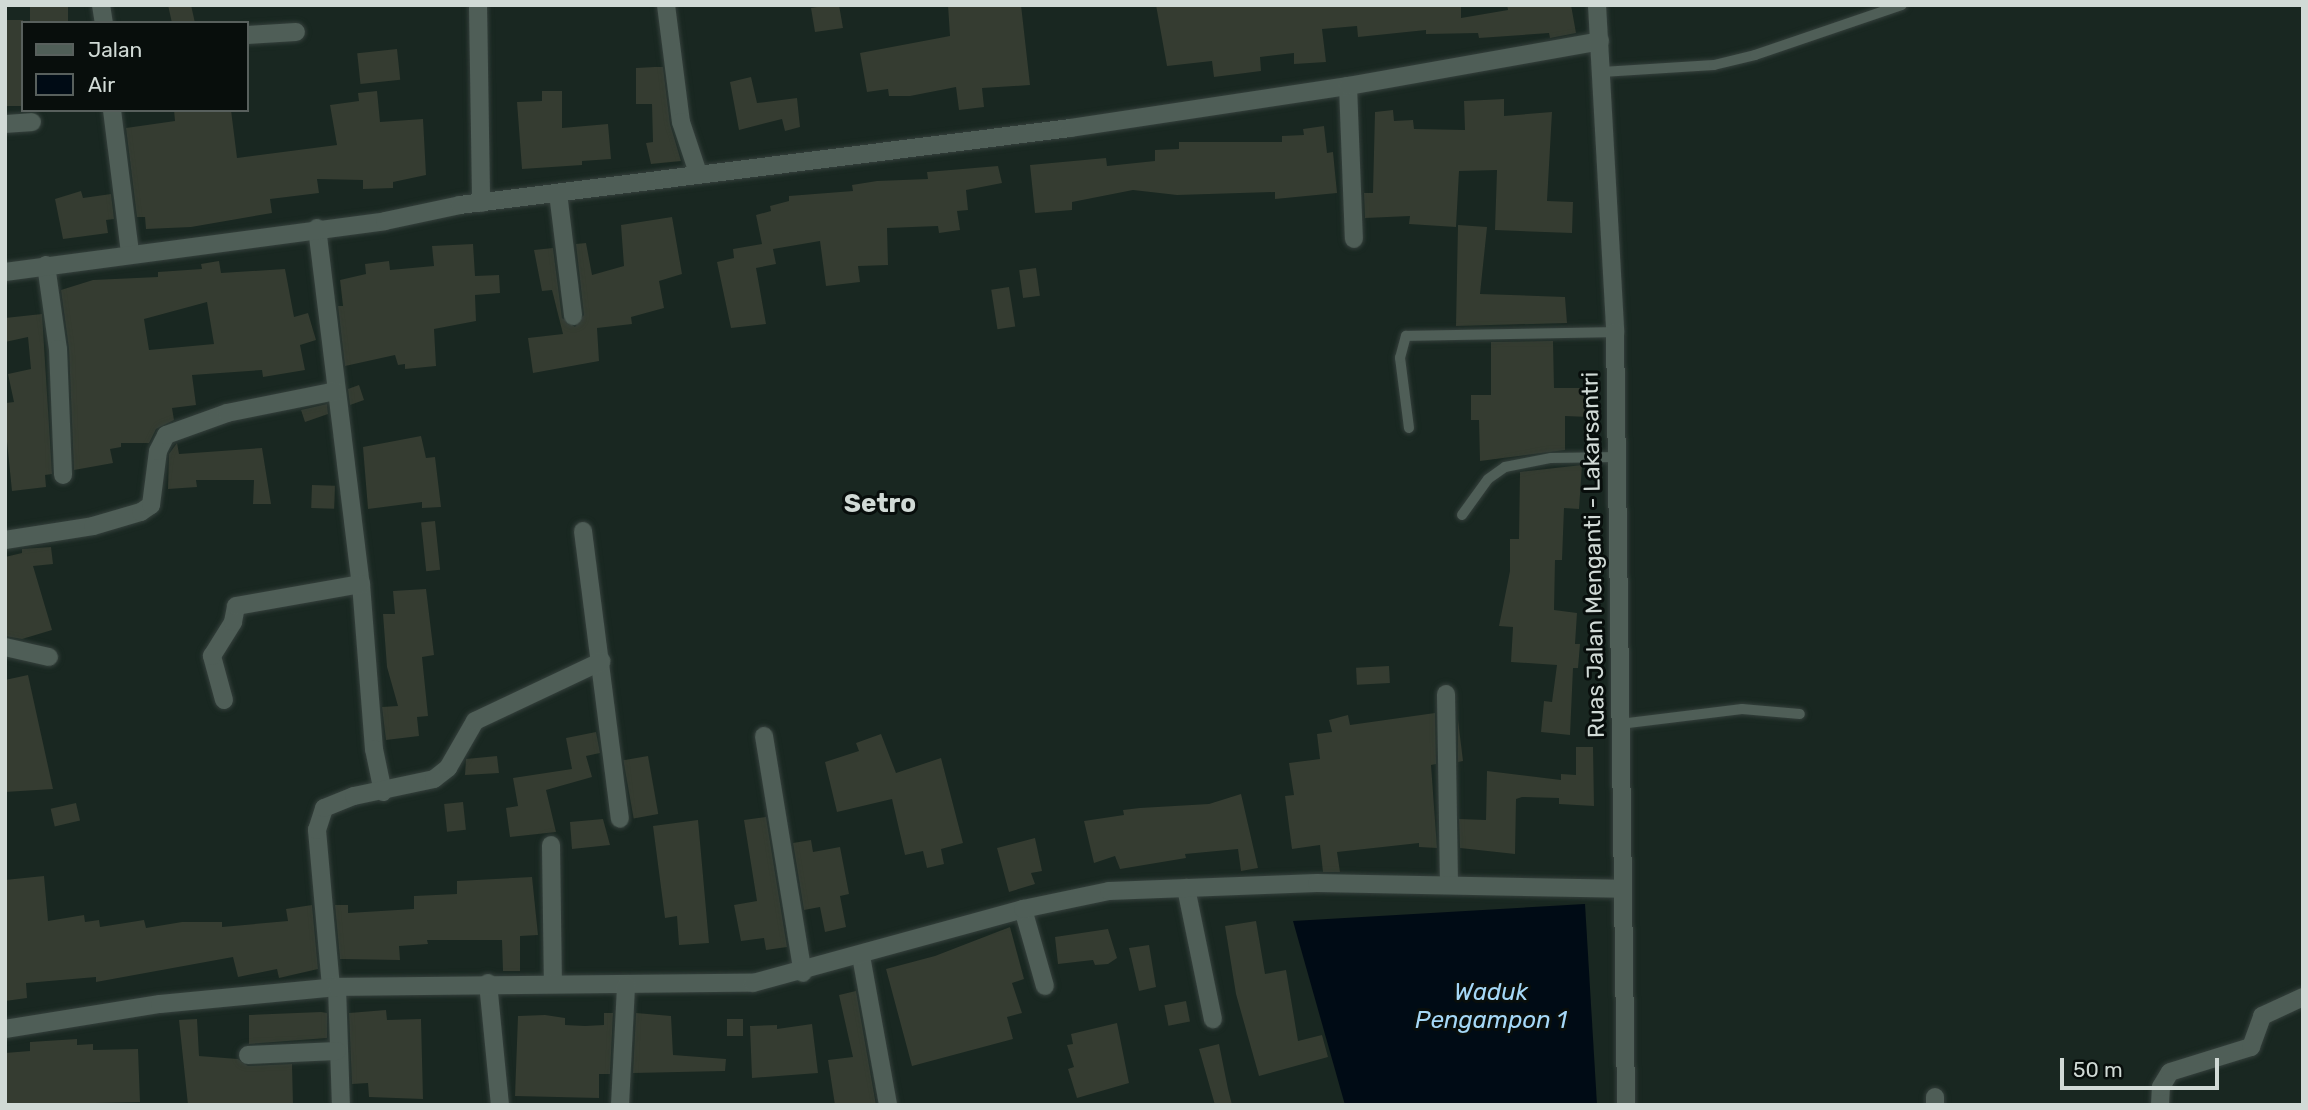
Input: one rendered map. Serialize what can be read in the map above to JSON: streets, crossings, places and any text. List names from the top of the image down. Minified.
{"streets":{"street":["Ruas Jalan Menganti - Lakarsantri"]},"districts":["Setro"],"water":["Waduk Pengampon 1"],"legend":["Jalan","Air"],"scale_bar":"50 m"}
